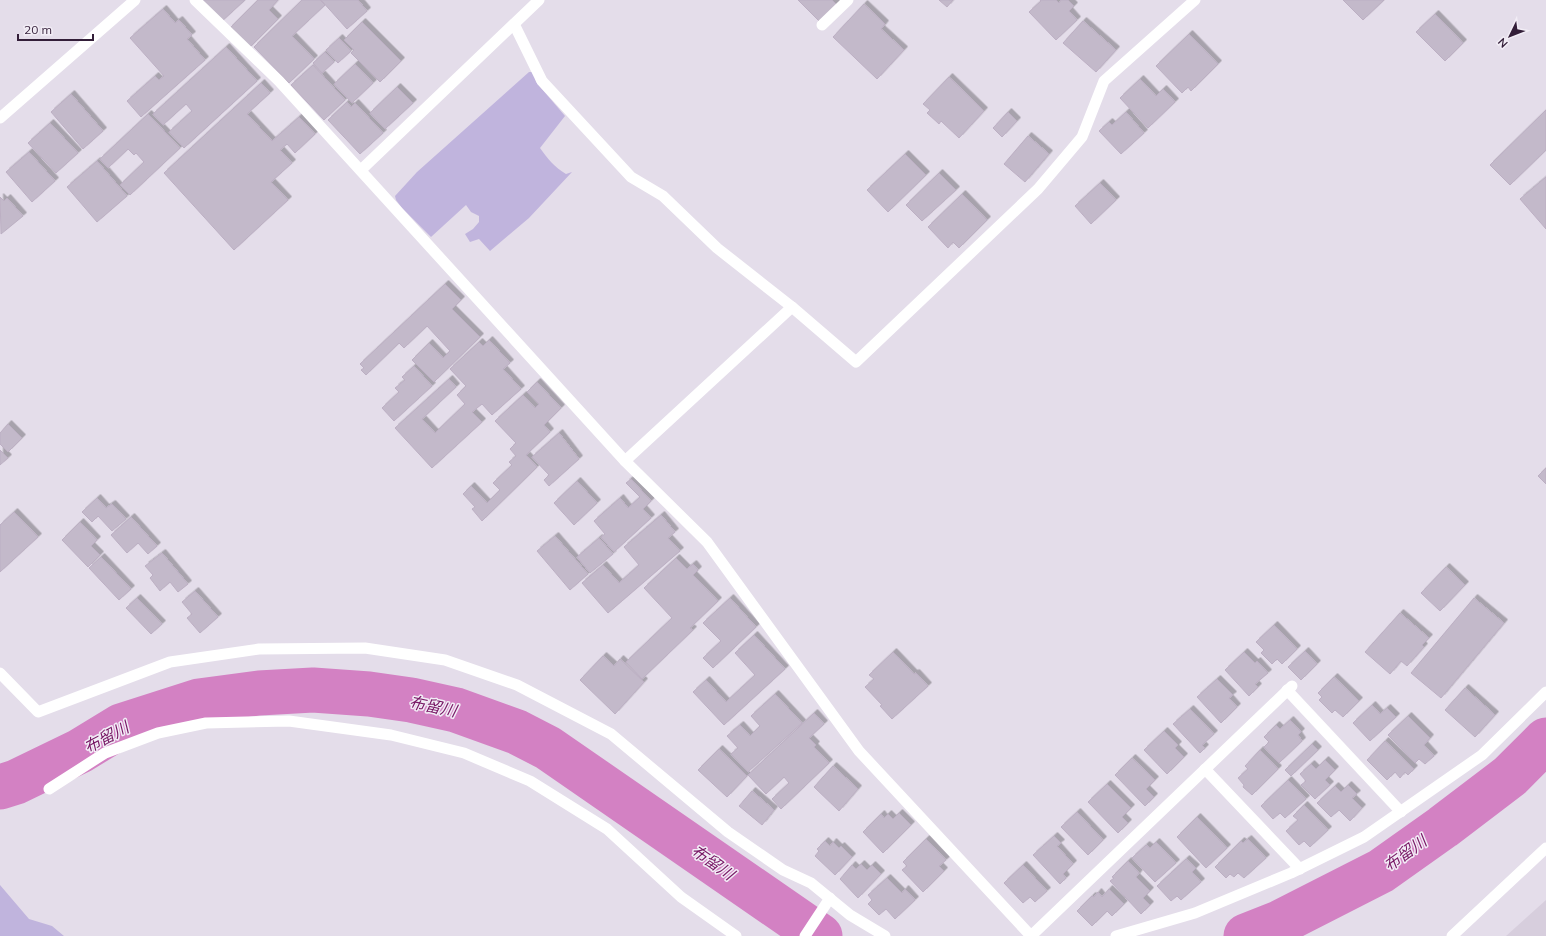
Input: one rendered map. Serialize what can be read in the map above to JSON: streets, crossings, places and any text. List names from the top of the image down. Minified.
{"water":["布留川"],"scale_bar":"20 m","north":"bottom left"}
